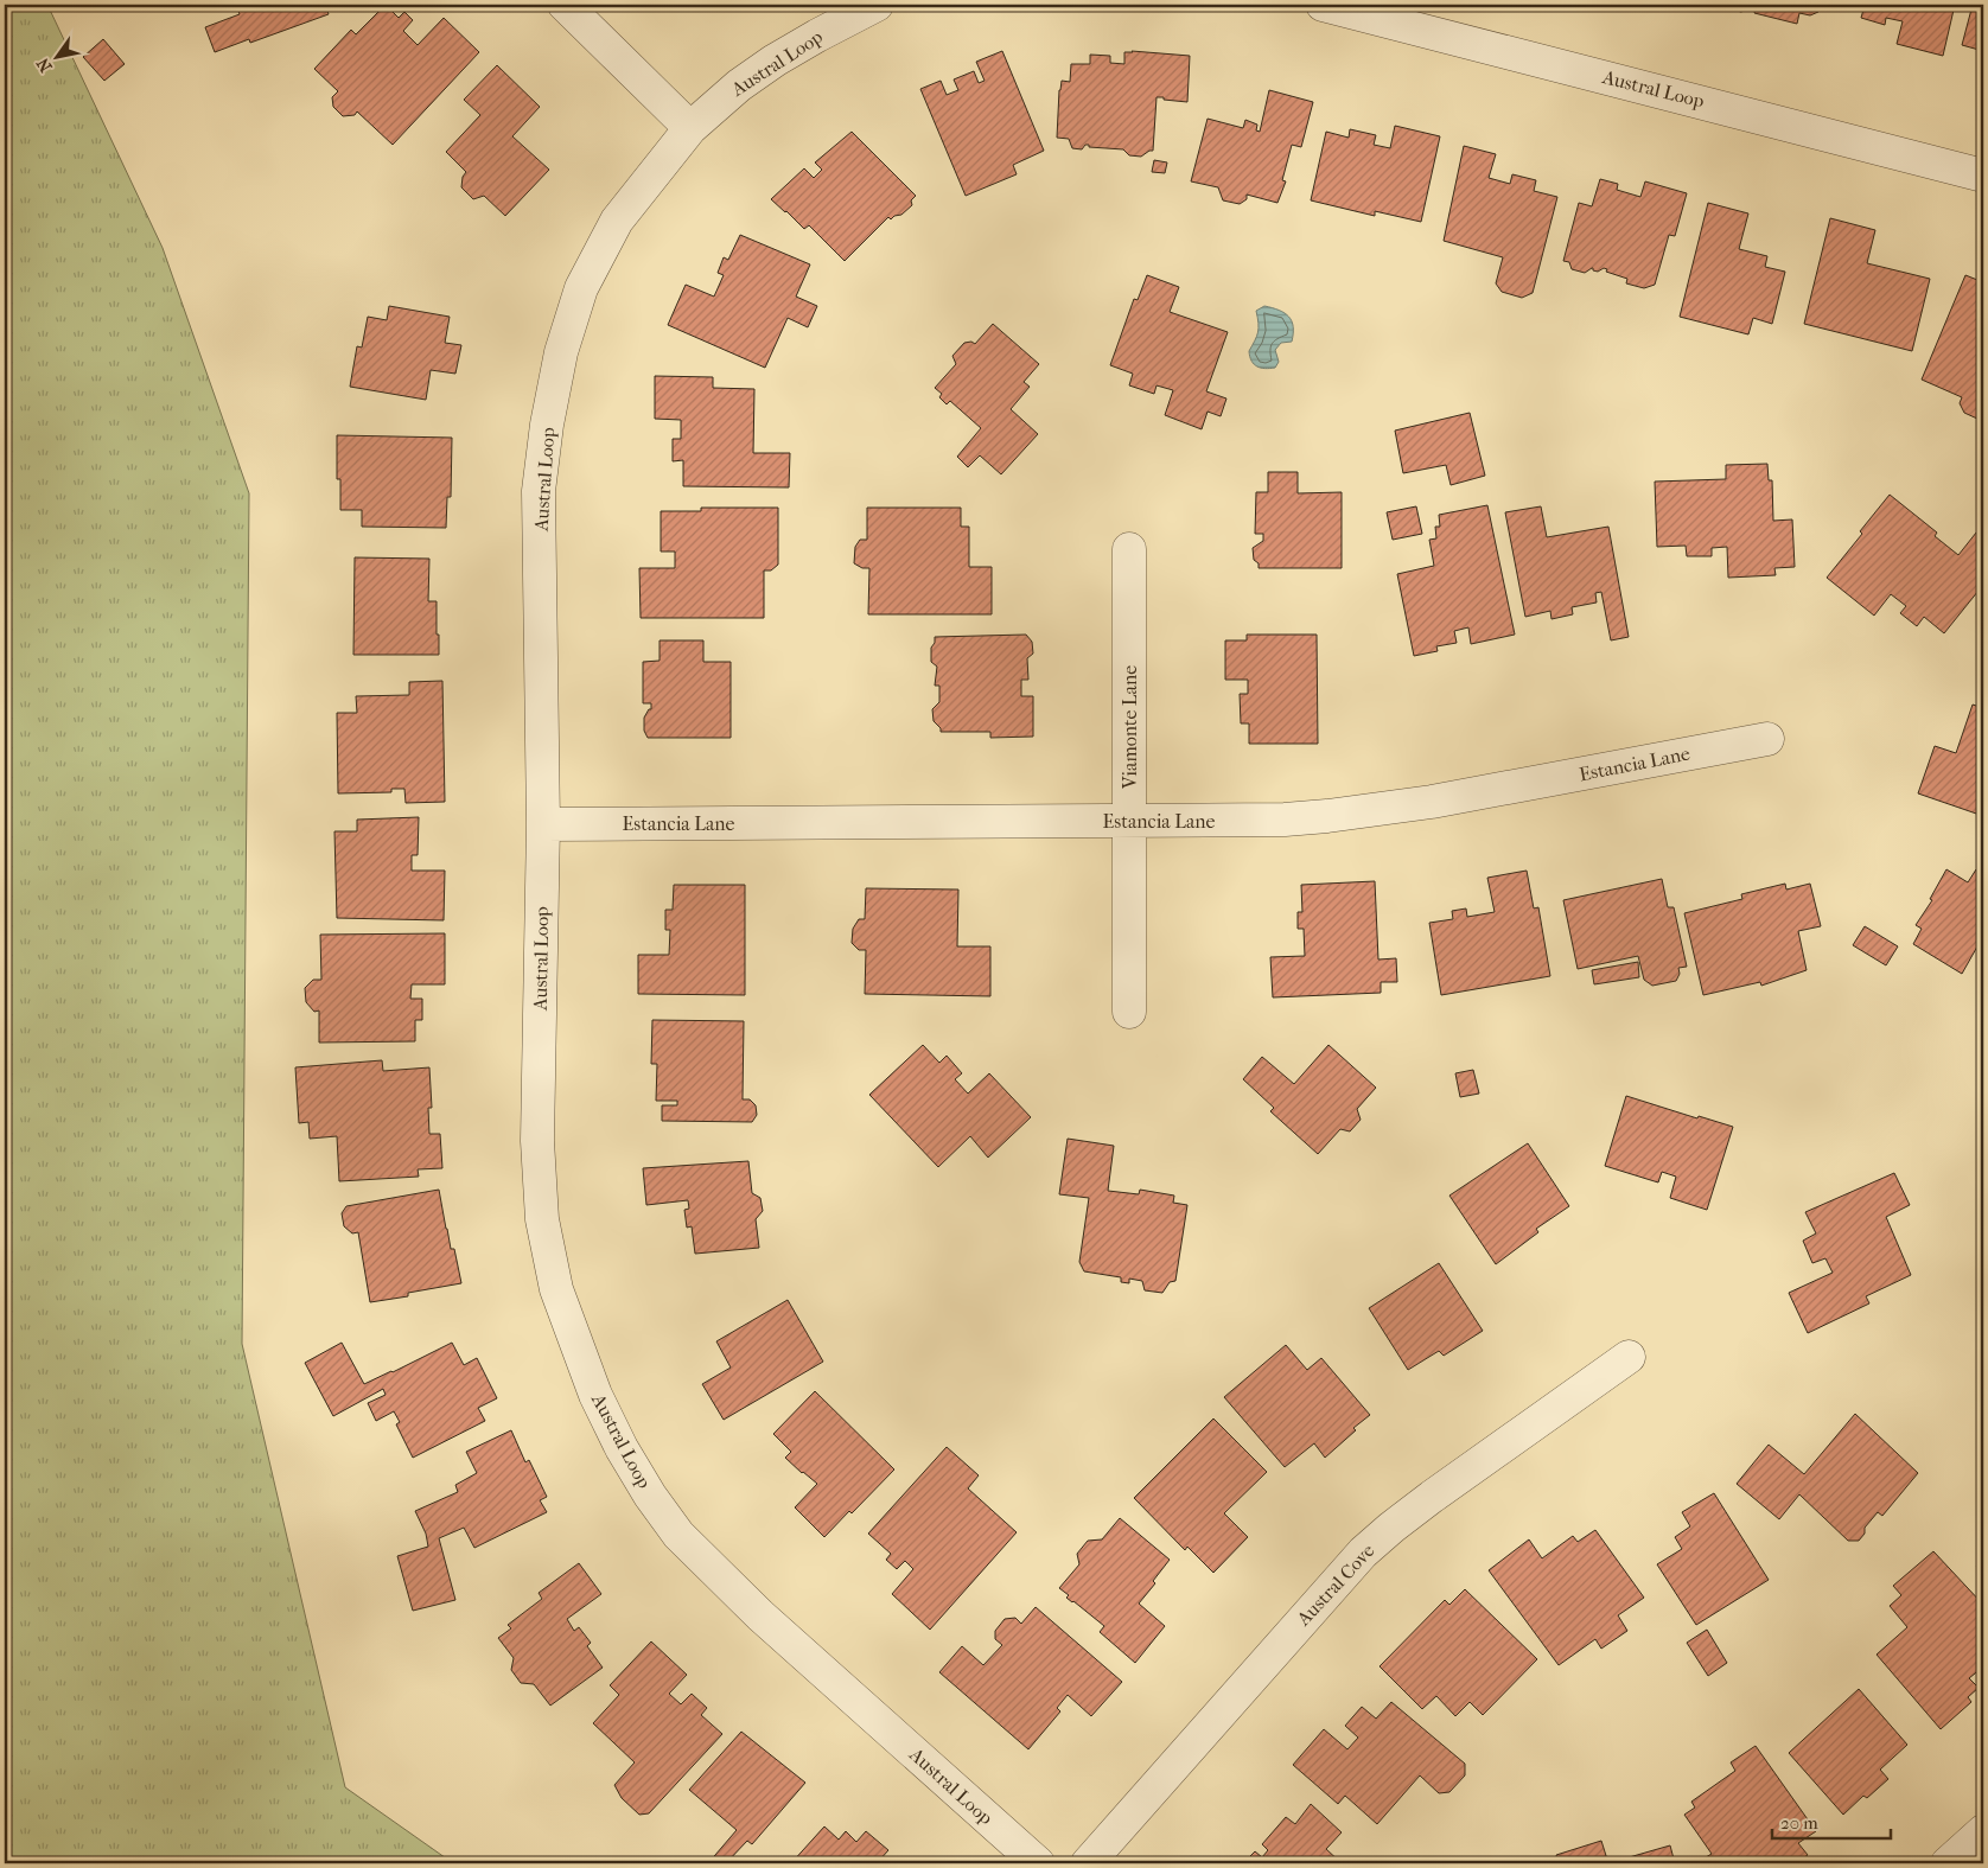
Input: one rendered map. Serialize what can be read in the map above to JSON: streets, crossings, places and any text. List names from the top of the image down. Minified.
{"streets":{"street":["Austral Loop","Viamonte Lane","Estancia Lane","Austral Cove"]},"crossings":[["Austral Loop","Estancia Lane"],["Viamonte Lane","Estancia Lane"]],"scale_bar":"20 m","north":"bottom left"}
